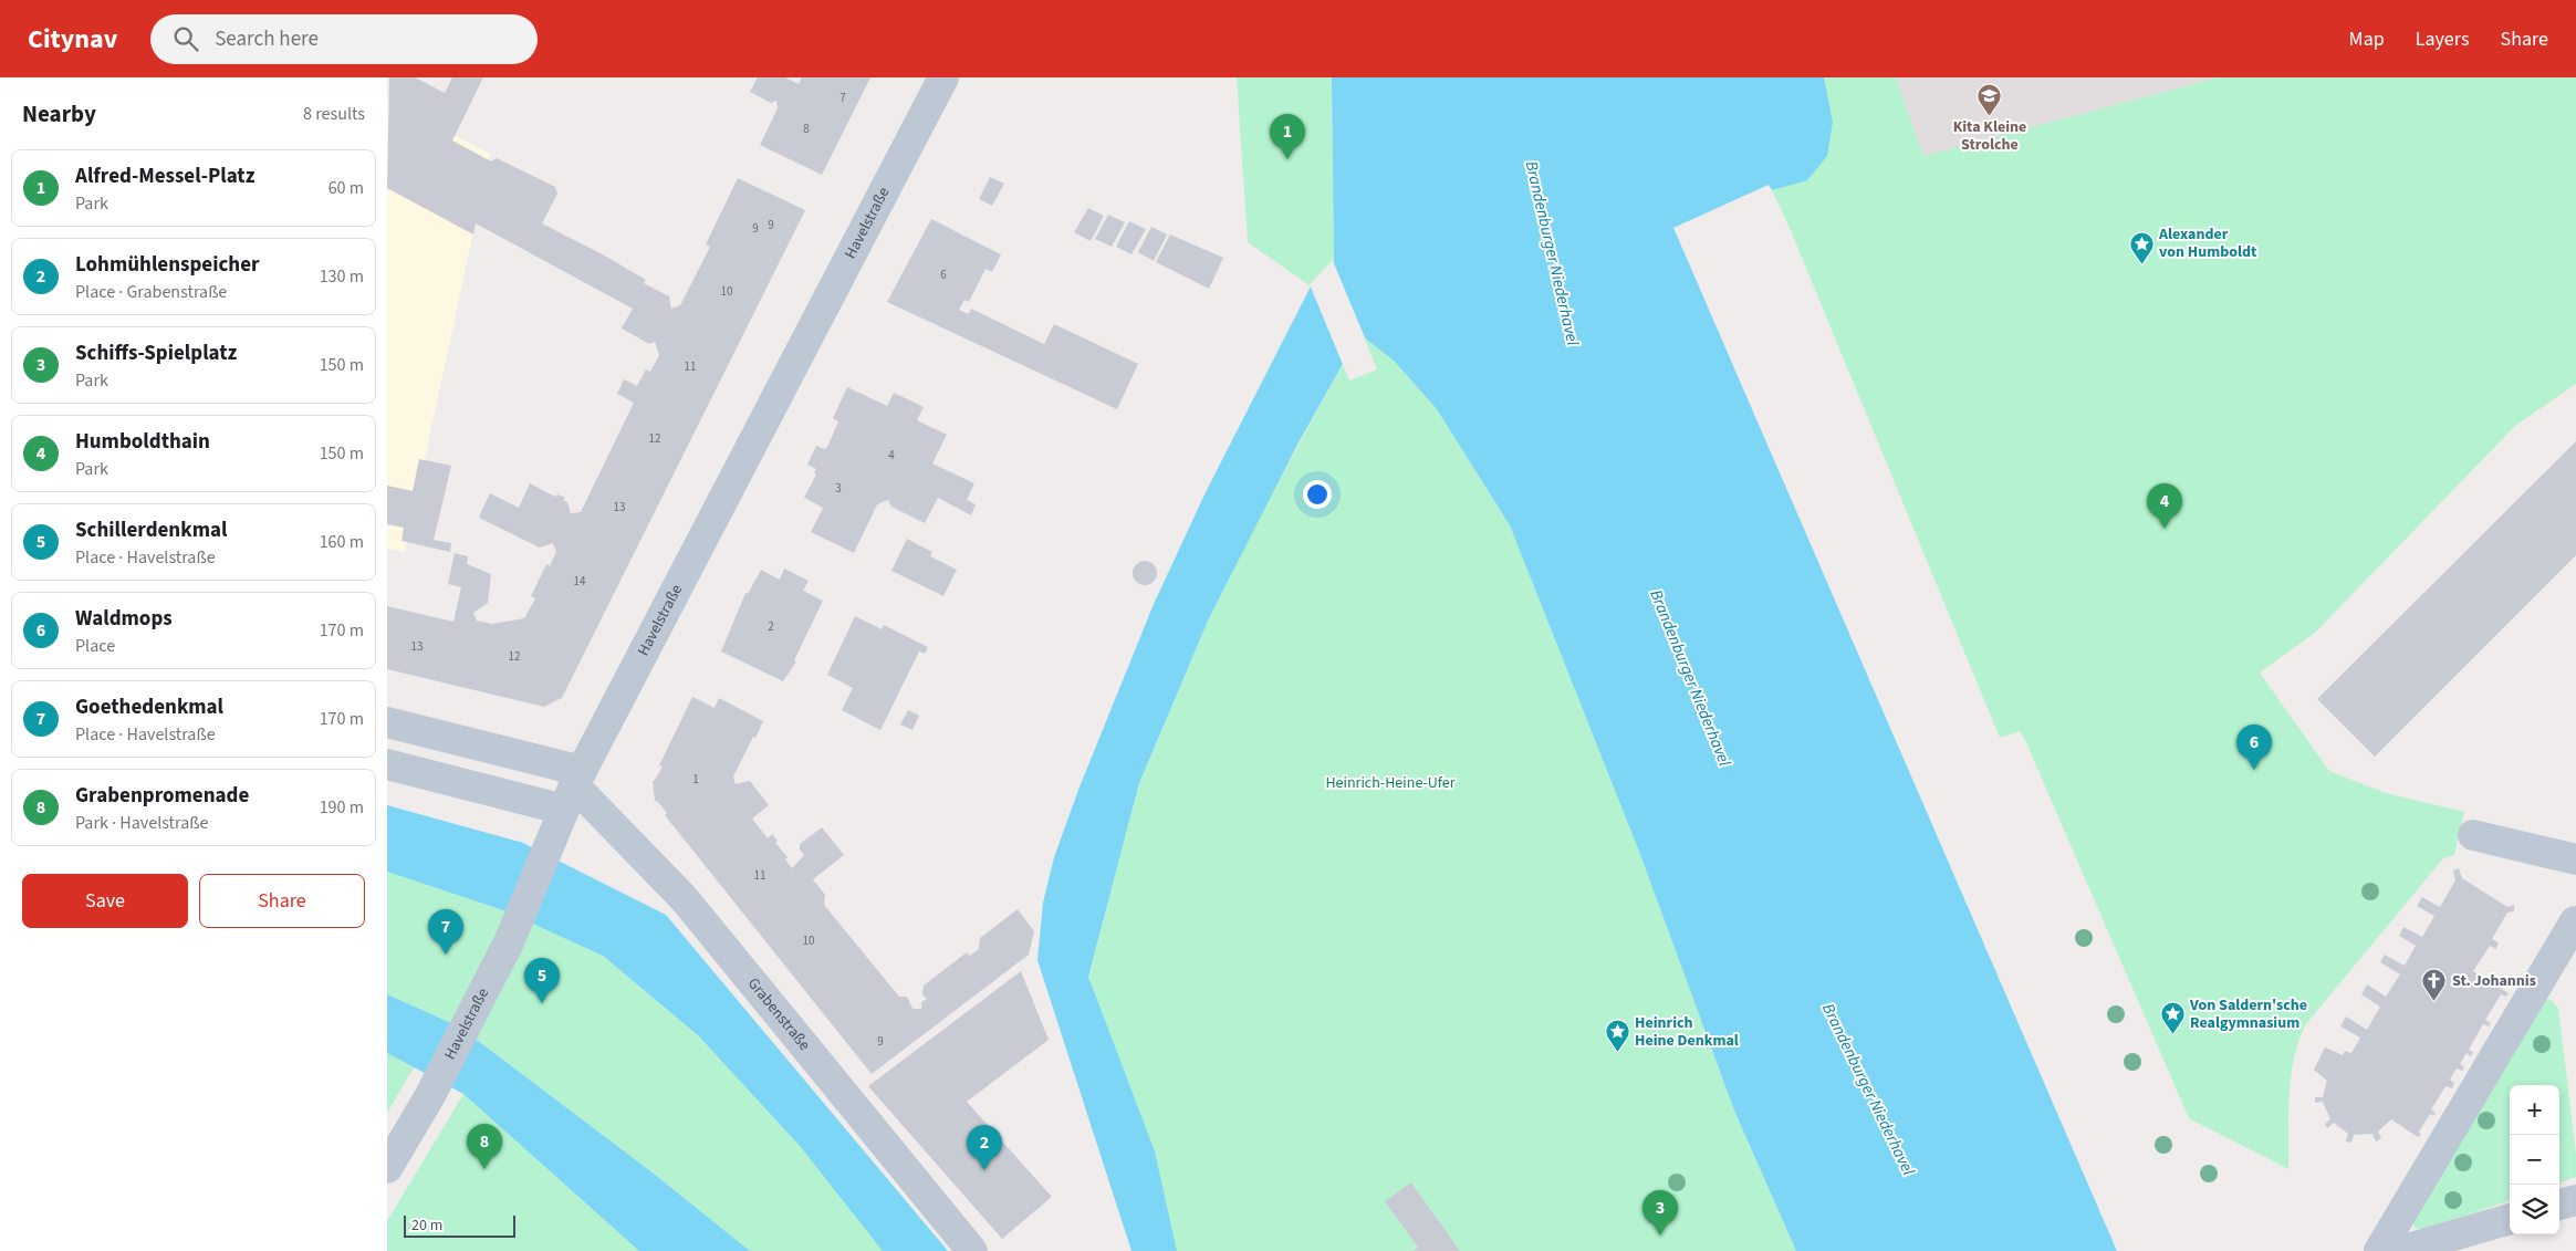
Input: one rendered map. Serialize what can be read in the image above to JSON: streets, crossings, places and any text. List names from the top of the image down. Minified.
{"streets":{"street":["Havelstraße","Grabenstraße"]},"crossings":[["Havelstraße","Grabenstraße"]],"water":["Brandenburger Niederhavel"],"parks":["Heinrich-Heine-Ufer"],"places":{"school or university":["Kita Kleine Strolche"],"place":["Alexander von Humboldt","Von Saldern'sche Realgymnasium","Heinrich Heine Denkmal"],"church":["St. Johannis"]},"house_numbers":["7","8","9","9","6","10","11","12","4","3","13","14","2","13","12","1","11","10","9"],"scale_bar":"20 m","page":{"header":"Citynav","search":"Search here","nav":["Map","Layers","Share"],"heading":["Nearby","8 results"],"pins":["1","4","6","7","5","8","2","3"],"list":[{"mark":"1","name":"Alfred-Messel-Platz","note":"Park","value":"60 m"},{"mark":"2","name":"Lohmühlenspeicher","note":"Place · Grabenstraße","value":"130 m"},{"mark":"3","name":"Schiffs-Spielplatz","note":"Park","value":"150 m"},{"mark":"4","name":"Humboldthain","note":"Park","value":"150 m"},{"mark":"5","name":"Schillerdenkmal","note":"Place · Havelstraße","value":"160 m"},{"mark":"6","name":"Waldmops","note":"Place","value":"170 m"},{"mark":"7","name":"Goethedenkmal","note":"Place · Havelstraße","value":"170 m"},{"mark":"8","name":"Grabenpromenade","note":"Park · Havelstraße","value":"190 m"}],"buttons":["Save","Share"],"map_buttons":["+","−"],"scale":"20 m"}}
